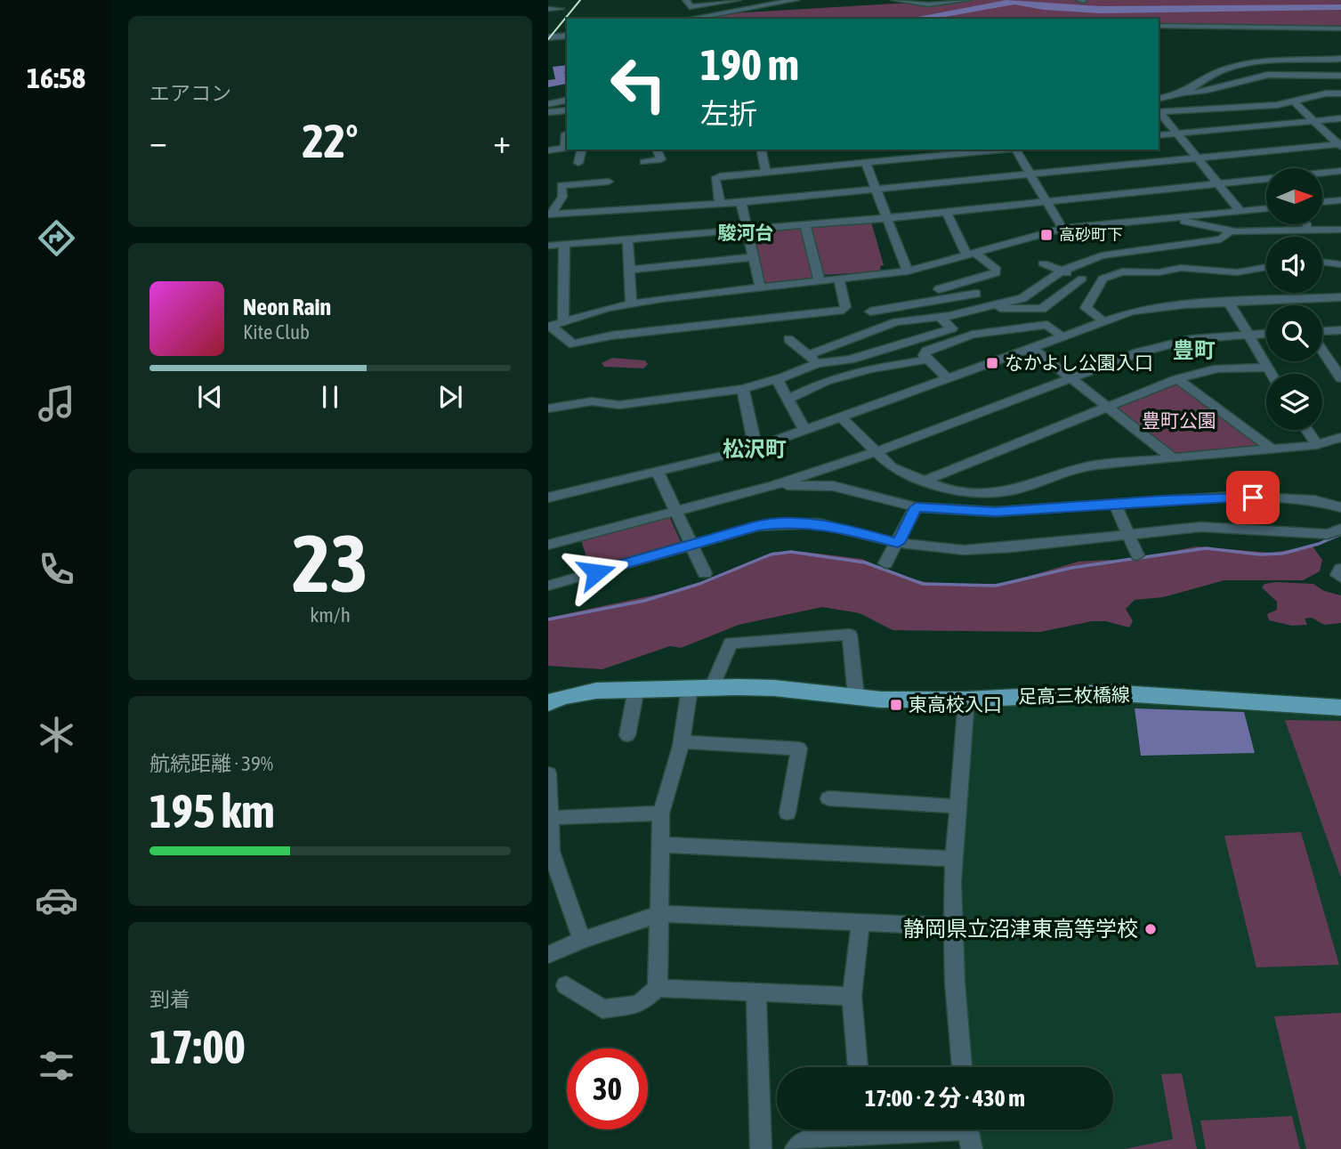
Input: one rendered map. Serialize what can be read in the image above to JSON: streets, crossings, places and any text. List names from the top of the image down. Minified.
{"streets":{"main road":["足高三枚橋線"]},"districts":["駿河台","豊町","松沢町"],"parks":["豊町公園"],"places":{"transit":["高砂町下","なかよし公園入口","東高校入口"],"other":["静岡県立沼津東高等学校"]},"north":"right","page":{"tabs":"16:58","tile":["エアコン",["23","km/h"],["航続距離 · 39%","195 km"],["到着","17:00"]],"turn":["190 m","左折"],"heat":["−","22°","+"],"song":["Neon Rain","Kite Club"],"limit":"30","trip":"17:00 · 2 分 · 430 m"}}
